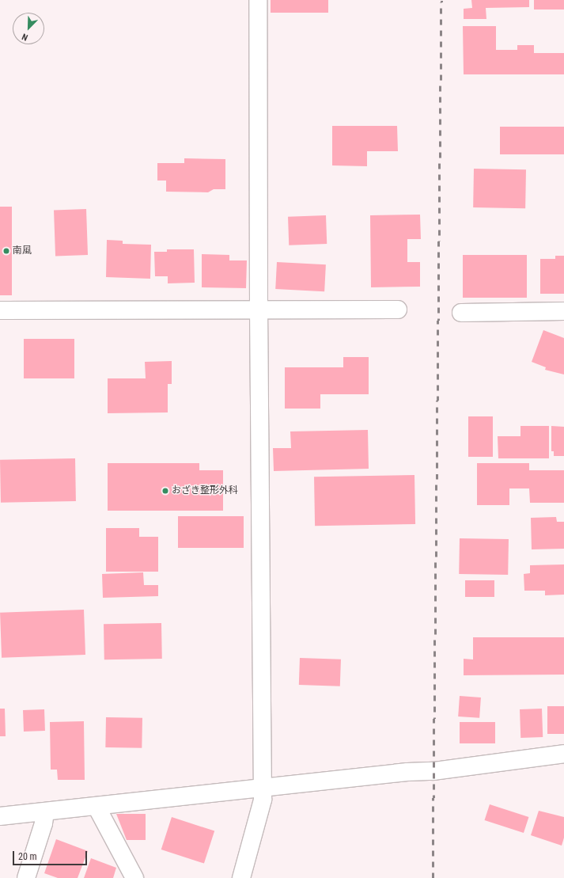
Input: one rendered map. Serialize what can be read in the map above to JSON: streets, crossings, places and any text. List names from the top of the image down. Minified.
{"places":["南風","おざき整形外科"],"scale_bar":"20 m","north":"bottom left"}
